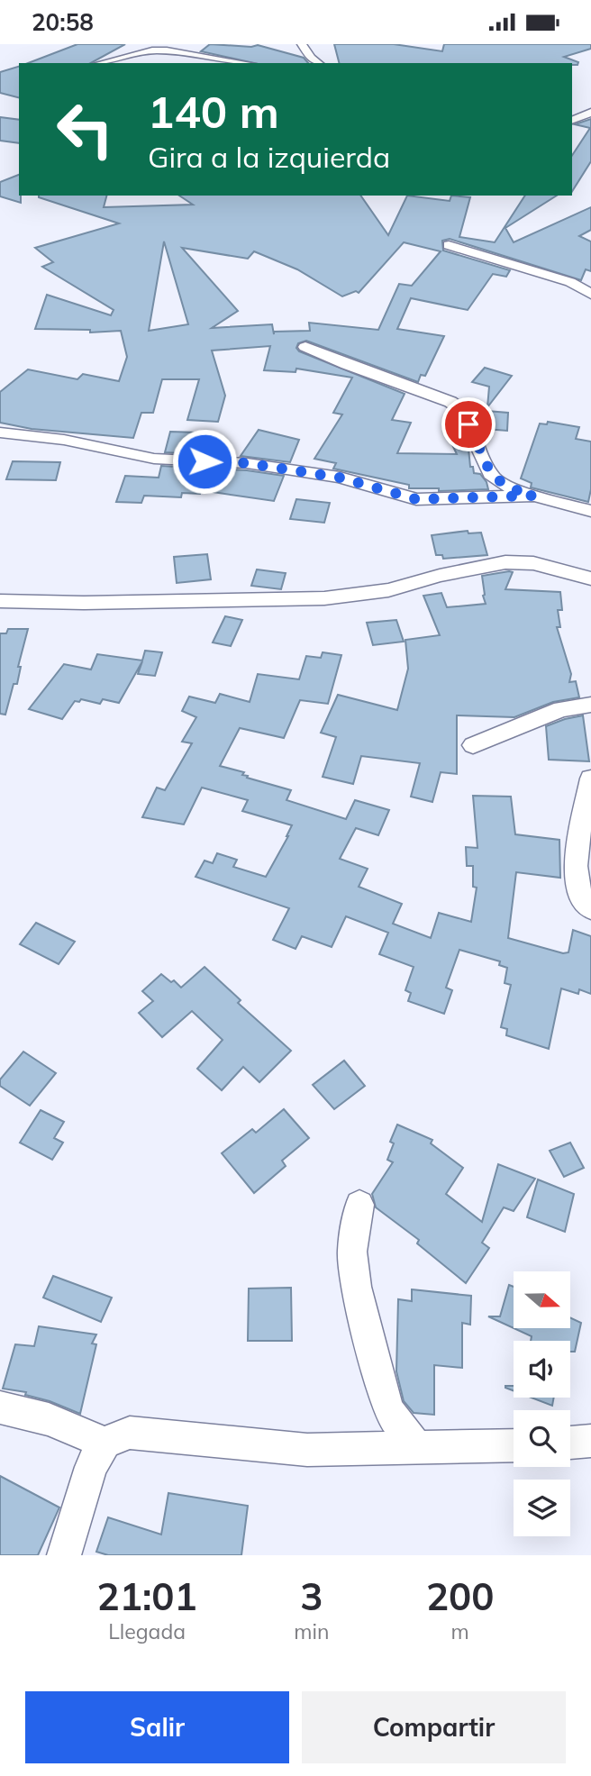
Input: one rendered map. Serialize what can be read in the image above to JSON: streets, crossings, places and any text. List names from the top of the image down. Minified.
{"north":"right","page":{"status":"20:58","turn":["140 m","Gira a la izquierda"],"eta":["21:01","Llegada","3","min","200","m"],"buttons":["Salir","Compartir"]}}
